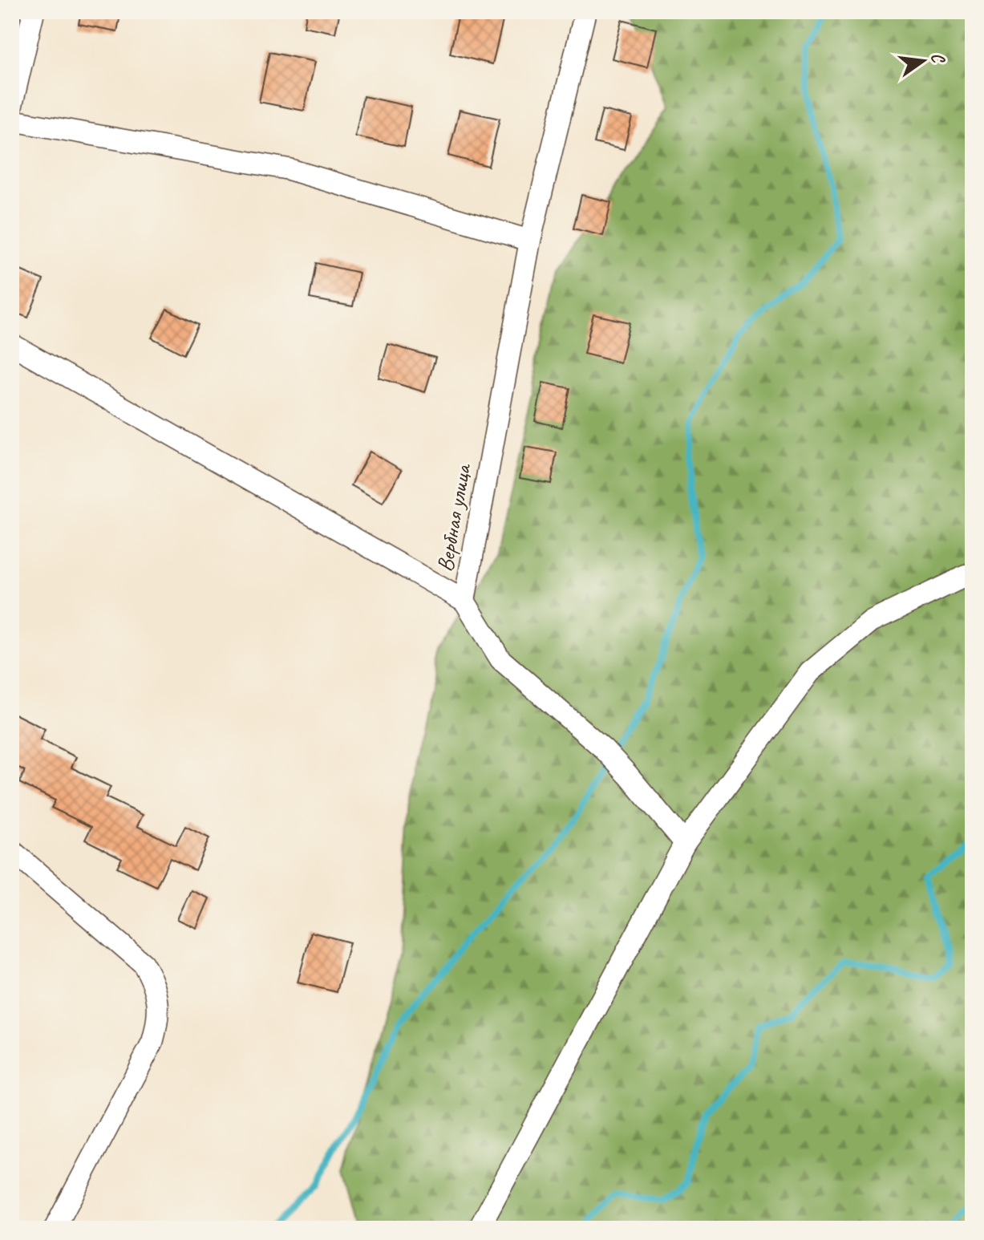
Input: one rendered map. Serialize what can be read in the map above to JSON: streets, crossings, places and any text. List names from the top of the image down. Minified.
{"streets":{"street":["Вербная улица"]},"north":"right"}
